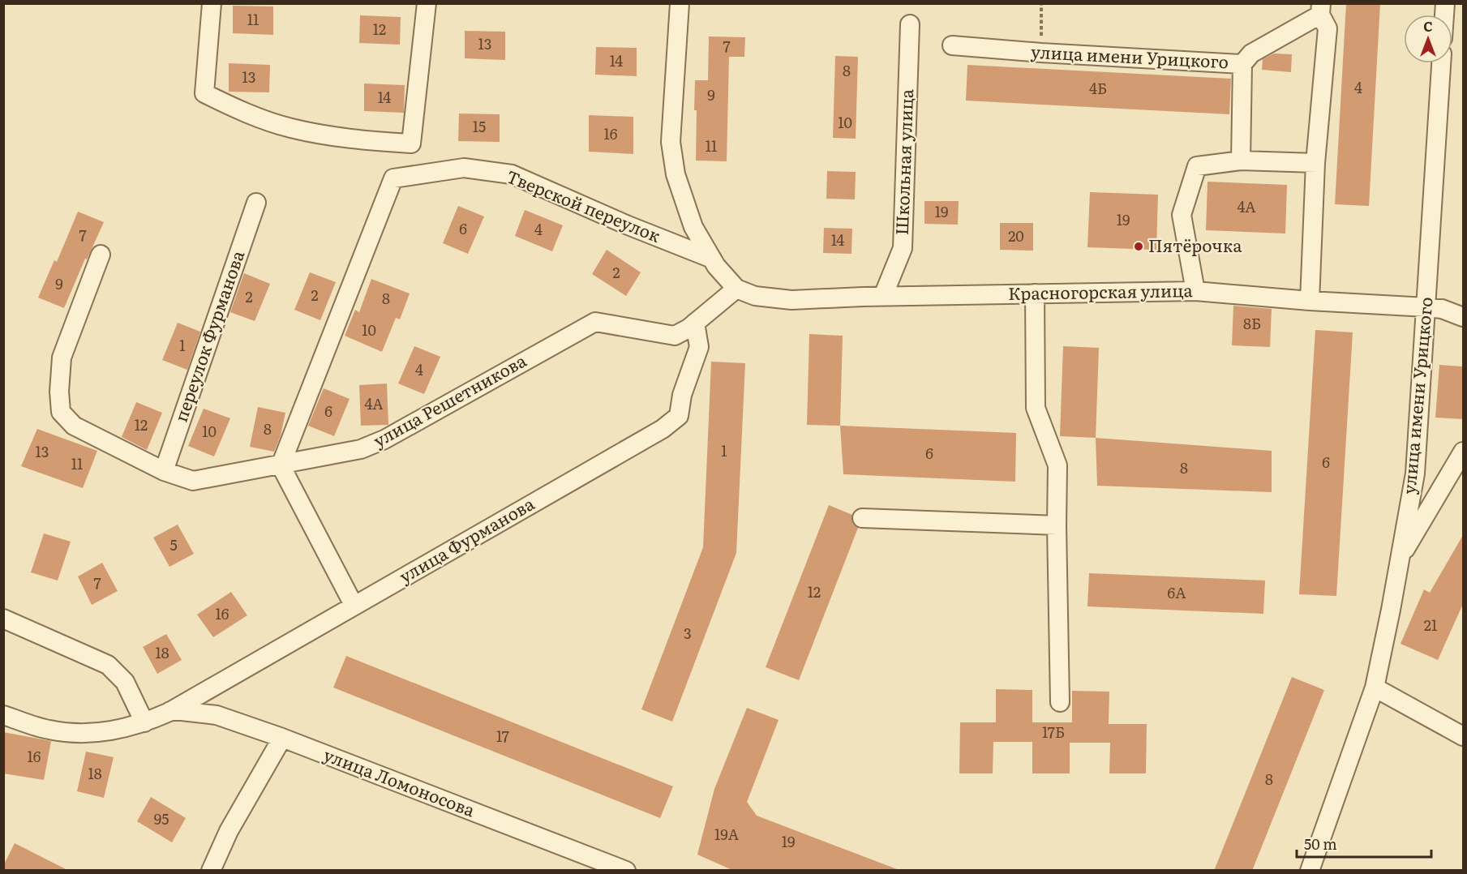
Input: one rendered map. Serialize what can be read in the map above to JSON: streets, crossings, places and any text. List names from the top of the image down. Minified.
{"streets":{"street":["улица имени Урицкого","Школьная улица","Тверской переулок","Красногорская улица","переулок Фурманова","улица Решетникова","улица Фурманова","улица Ломоносова"]},"crossings":[["улица имени Урицкого","Красногорская улица"],["Школьная улица","Красногорская улица"],["Тверской переулок","улица Решетникова"],["Красногорская улица","улица Решетникова"],["переулок Фурманова","улица Решетникова"],["улица Решетникова","улица Фурманова"],["улица Фурманова","улица Ломоносова"]],"places":["Пятёрочка"],"house_numbers":["11","12","13","7","14","8","13","4","4Б","9","14","10","15","16","11","4А","19","19","6","4","7","20","14","2","9","2","2","8","8Б","10","1","4","4А","6","12","8","10","1","13","6","6","11","8","5","7","12","6А","16","21","3","18","17Б","17","16","18","8","95","19А","19"],"scale_bar":"50 m","north":"top"}
